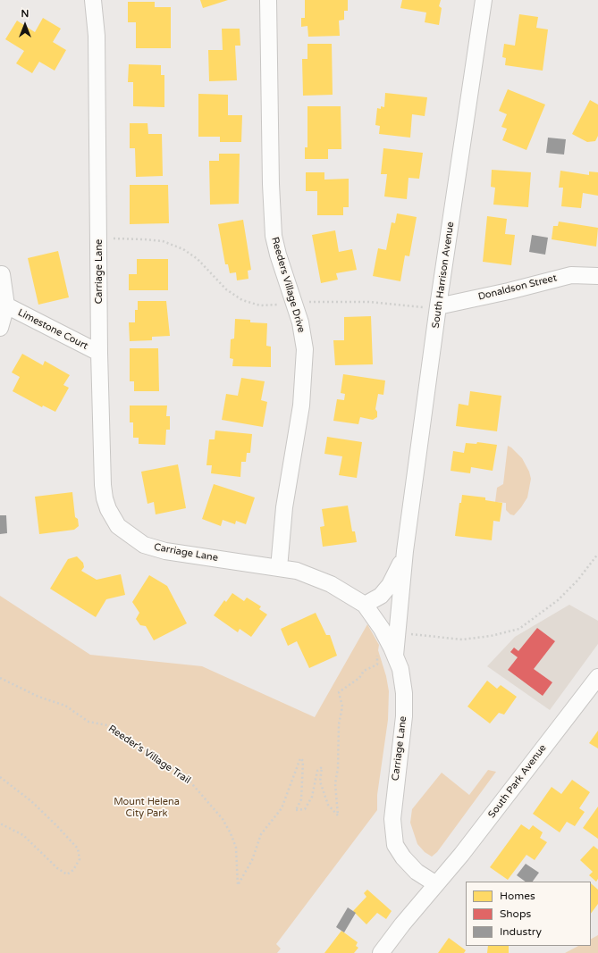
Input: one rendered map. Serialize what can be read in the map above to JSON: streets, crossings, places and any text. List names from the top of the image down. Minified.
{"streets":{"street":["Carriage Lane","South Harrison Avenue","Reeders Village Drive","Donaldson Street","Limestone Court","South Park Avenue"],"path":["Reeder's Village Trail"]},"crossings":[["Carriage Lane","South Harrison Avenue"],["Carriage Lane","Reeders Village Drive"],["Carriage Lane","Limestone Court"],["Carriage Lane","Reeder's Village Trail"],["Carriage Lane","South Park Avenue"],["South Harrison Avenue","Donaldson Street"]],"parks":["Mount Helena City Park"],"legend":["Homes","Shops","Industry"],"north":"top"}
